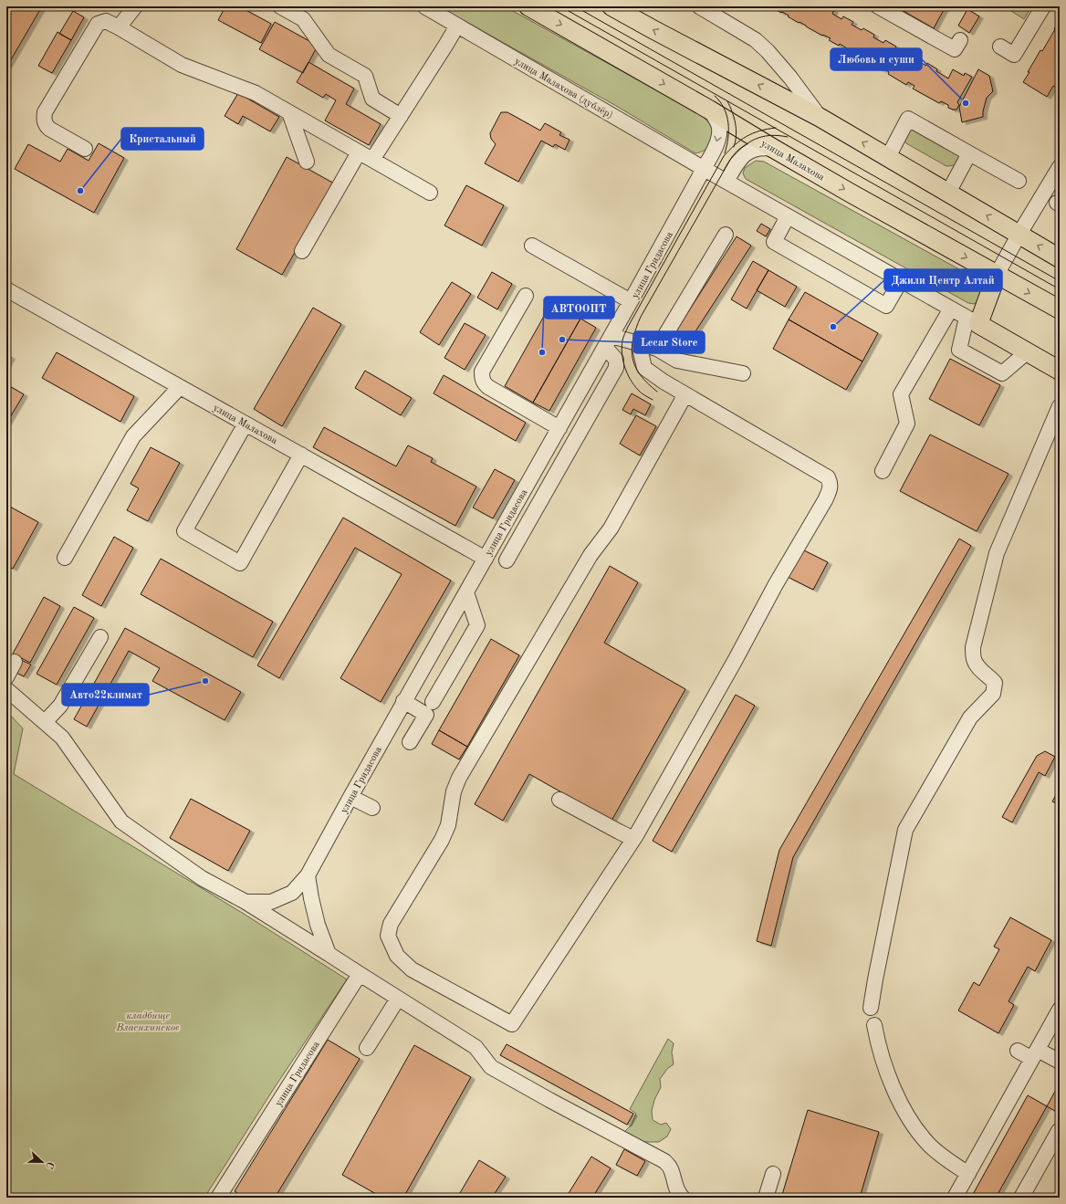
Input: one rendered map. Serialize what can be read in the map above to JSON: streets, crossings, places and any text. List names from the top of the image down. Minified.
{"streets":{"main road":["улица Малахова"],"street":["улица Малахова (дублёр)","улица Гридасова"]},"crossings":[["улица Малахова (дублёр)","улица Гридасова"],["улица Малахова","улица Гридасова"]],"parks":["кладбище Власихинское"],"places":["Любовь и суши","Кристальный","Джили Центр Алтай","Lecar Store","АВТООПТ","Авто22климат"],"north":"right"}
